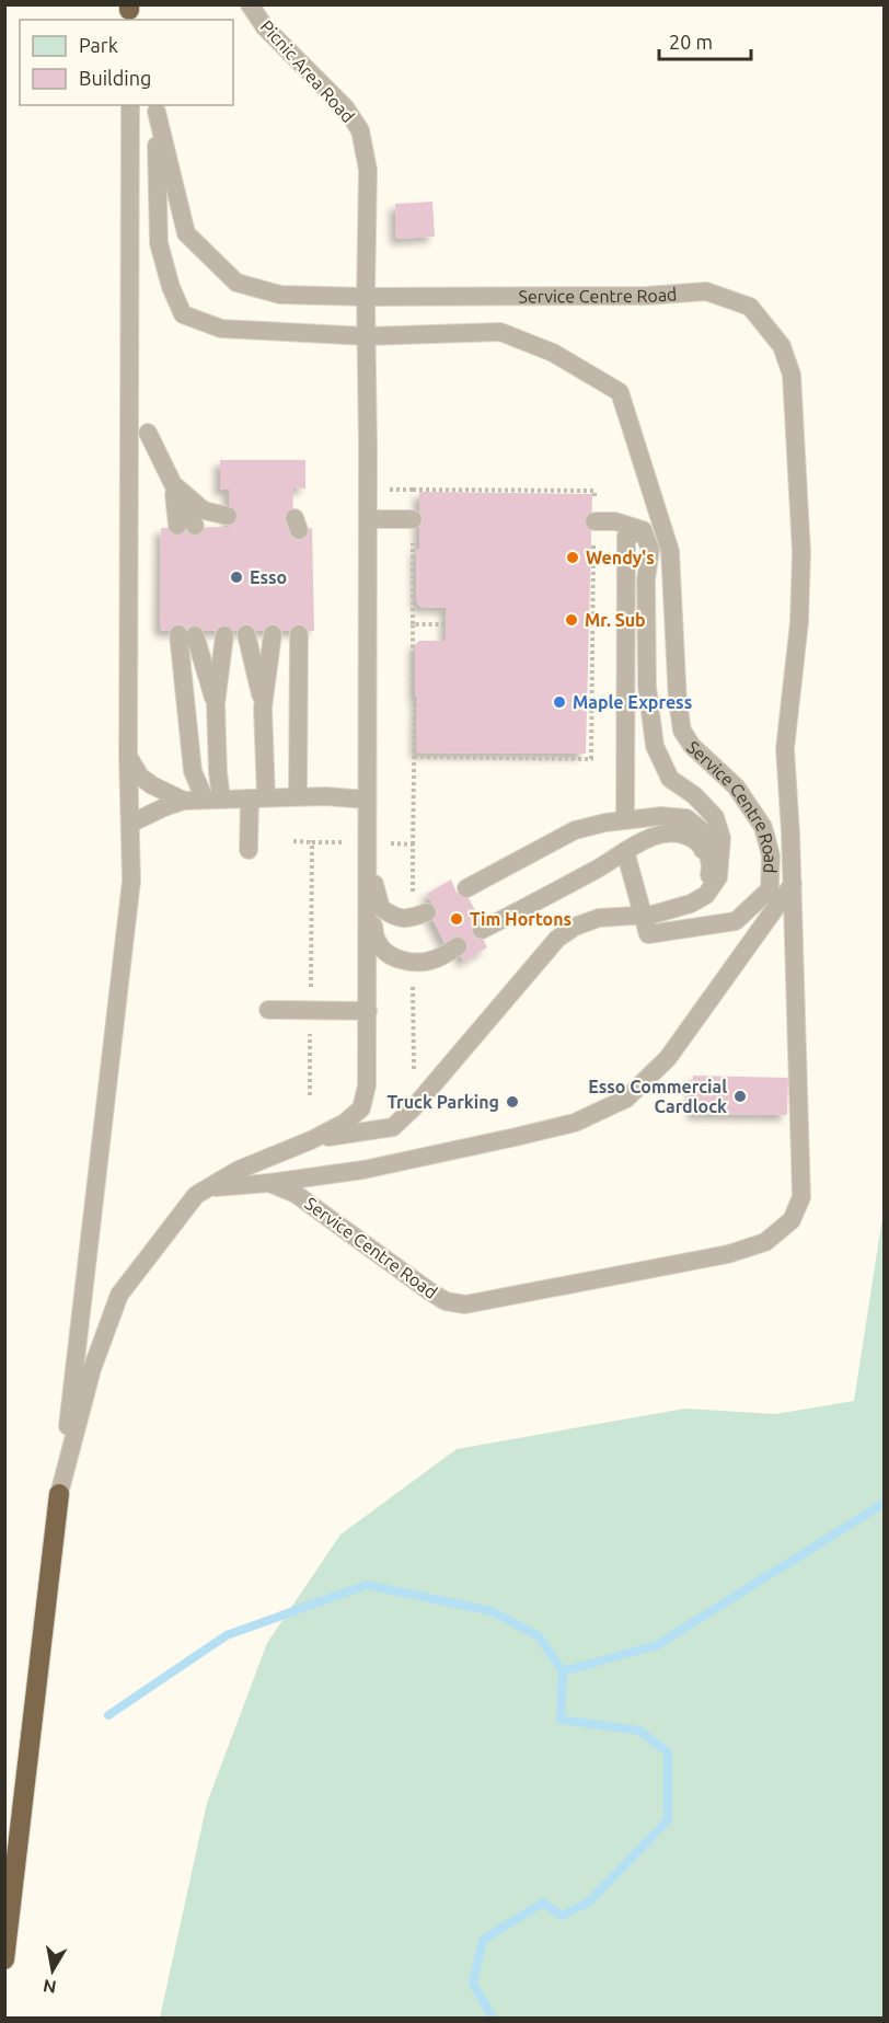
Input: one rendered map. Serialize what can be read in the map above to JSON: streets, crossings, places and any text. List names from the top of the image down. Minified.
{"streets":{"lane":["Picnic Area Road","Service Centre Road"]},"crossings":[["Picnic Area Road","Service Centre Road"]],"places":["Wendy's","Esso","Mr. Sub","Maple Express","Tim Hortons","Esso Commercial Cardlock","Truck Parking"],"legend":["Park","Building"],"scale_bar":"20 m","north":"bottom"}
